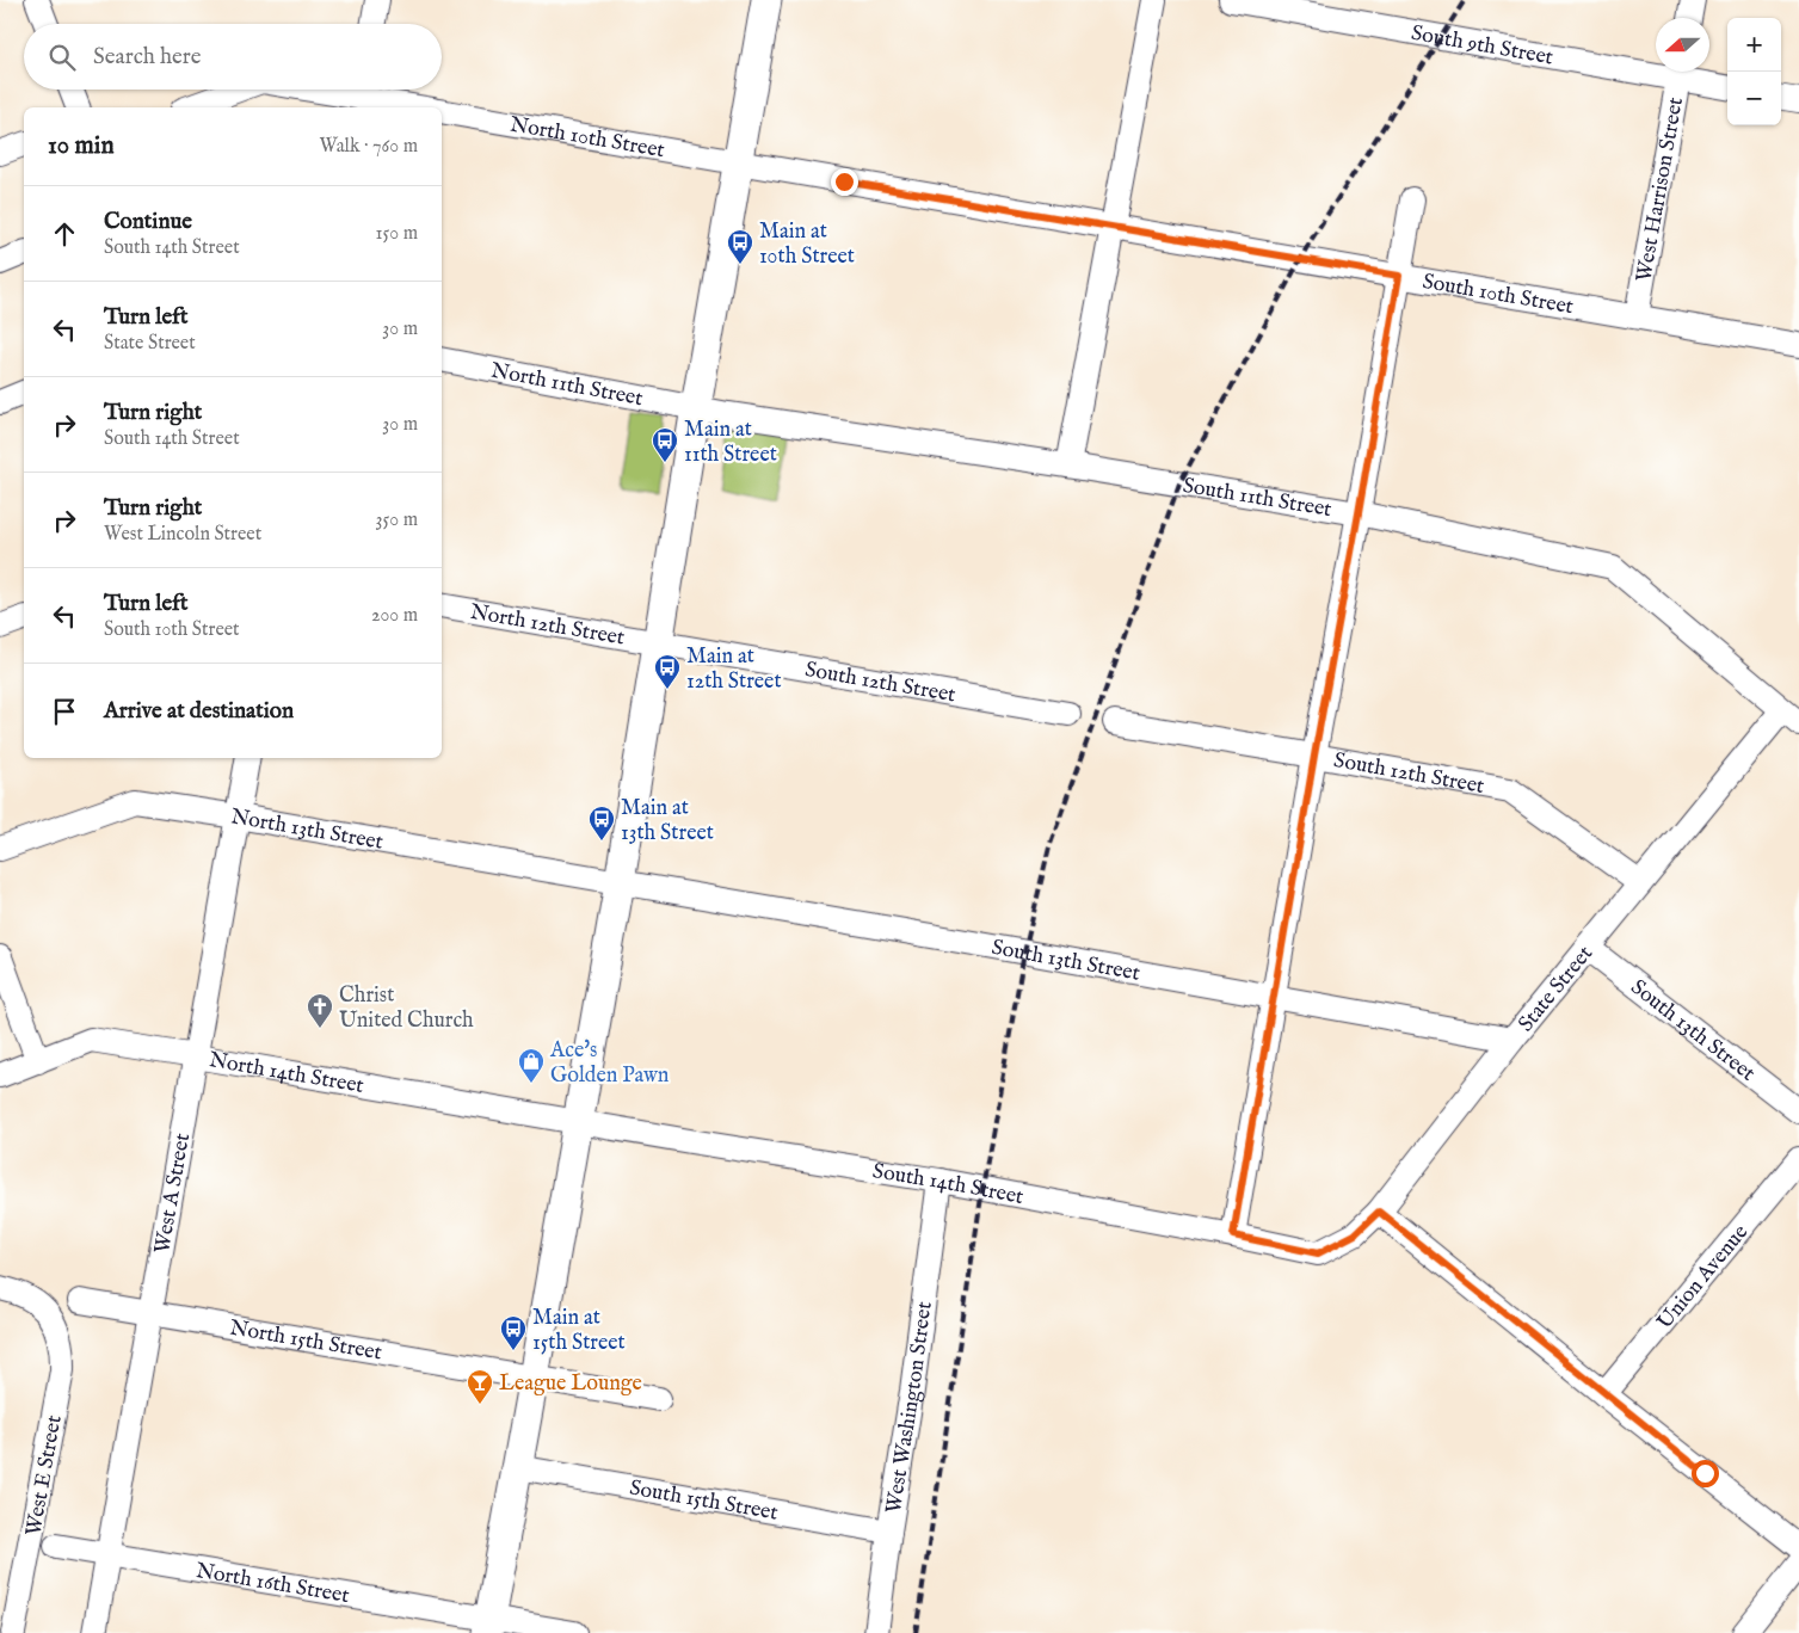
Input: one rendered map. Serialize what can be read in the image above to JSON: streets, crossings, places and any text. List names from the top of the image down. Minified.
{"streets":{"street":["South 9th Street","North 10th Street","West Harrison Street","South 10th Street","North 11th Street","South 11th Street","North 12th Street","South 12th Street","North 13th Street","South 13th Street","State Street","North 14th Street","South 14th Street","West A Street","Union Avenue","North 15th Street","West Washington Street","West E Street","South 15th Street","North 16th Street"]},"crossings":[["North 10th Street","South 10th Street"],["West Harrison Street","South 10th Street"],["North 11th Street","South 11th Street"],["South 11th Street","State Street"],["North 12th Street","South 12th Street"],["South 12th Street","State Street"],["North 13th Street","South 13th Street"],["North 13th Street","West A Street"],["South 13th Street","State Street"],["State Street","South 14th Street"],["North 14th Street","South 14th Street"],["North 14th Street","West A Street"],["South 14th Street","West Washington Street"],["West A Street","North 15th Street"],["West A Street","North 16th Street"],["West Washington Street","South 15th Street"]],"places":{"bus stop":["Main at 10th Street","Main at 11th Street","Main at 12th Street","Main at 13th Street","Main at 15th Street"],"church":["Christ United Church"],"shop":["Ace's Golden Pawn"],"bar":["League Lounge"]},"north":"left","page":{"map_buttons":["+","−"],"search":"Search here","heading":["10 min","Walk · 760 m"],"list":[["Continue","South 14th Street","150 m"],["Turn left","State Street","30 m"],["Turn right","South 14th Street","30 m"],["Turn right","West Lincoln Street","350 m"],["Turn left","South 10th Street","200 m"],"Arrive at destination"]}}
